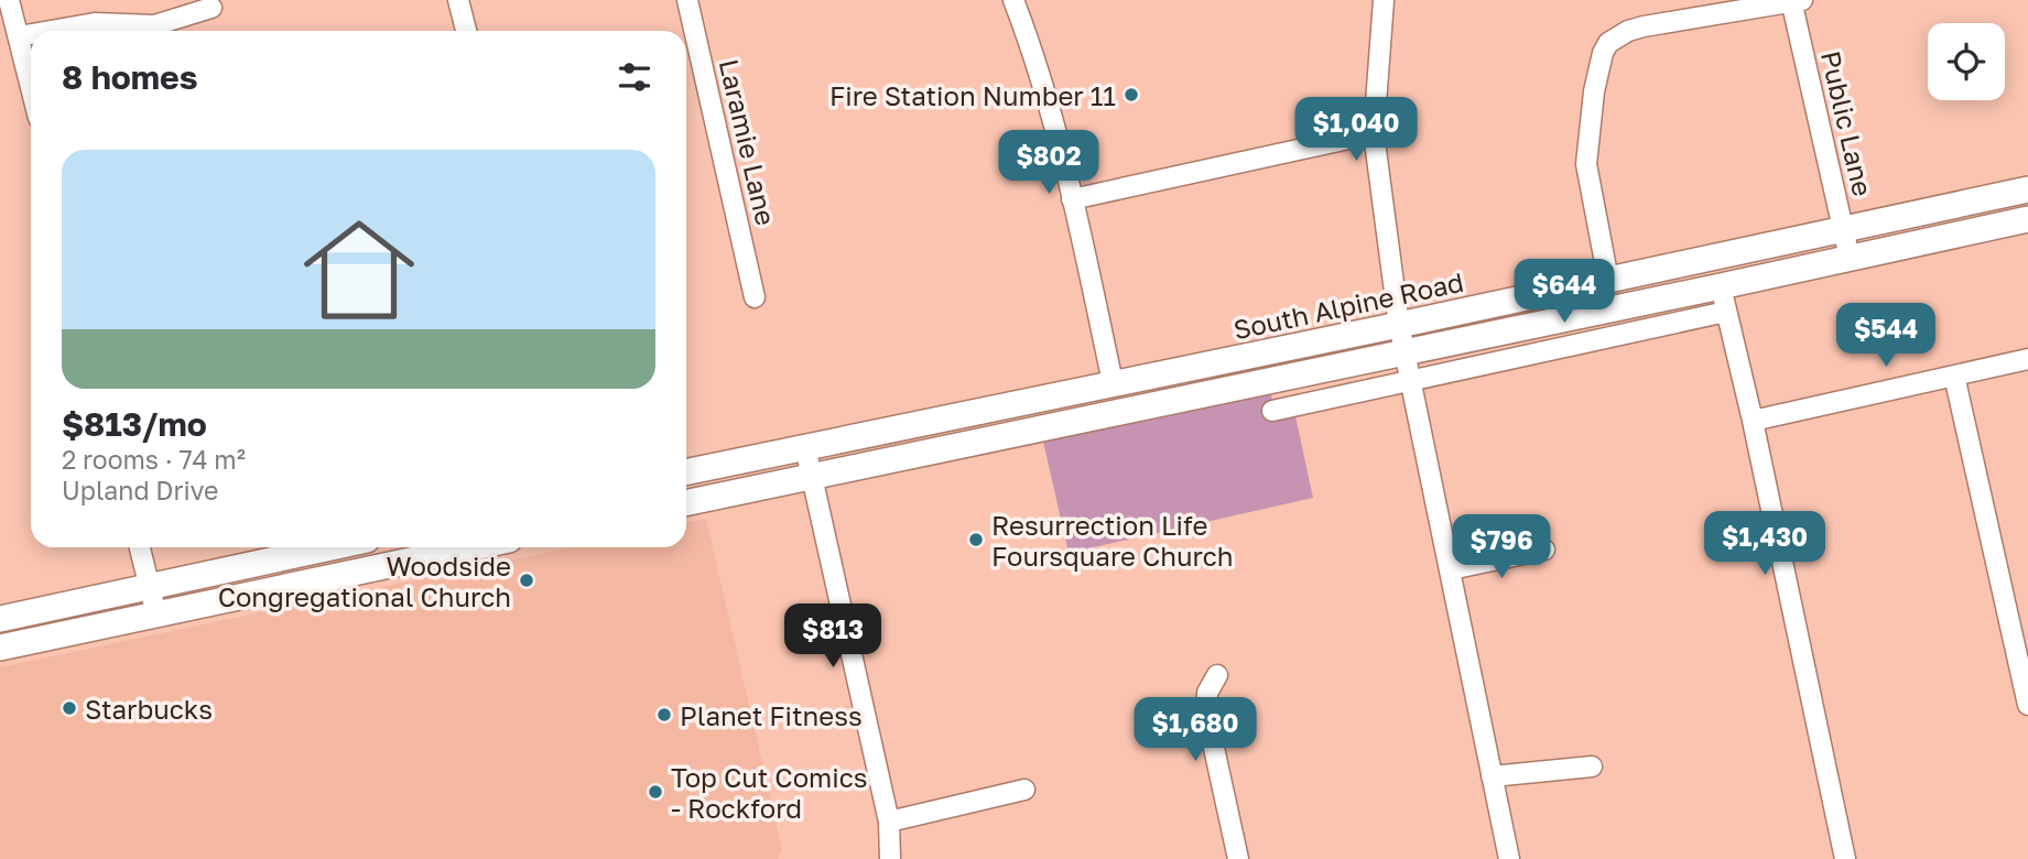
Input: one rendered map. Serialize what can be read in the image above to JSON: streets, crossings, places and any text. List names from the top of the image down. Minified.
{"streets":{"main road":["South Alpine Road"],"street":["Public Lane","Laramie Lane"]},"crossings":[["Public Lane","South Alpine Road"]],"places":["Fire Station Number 11","Resurrection Life Foursquare Church","Woodside Congregational Church","Starbucks","Planet Fitness","Top Cut Comics - Rockford"],"page":{"heading":"8 homes","price":["$1,040","$802","$644","$544","$1,430","$796","$813","$1,680"],"list":[{"name":"$813/mo","note":"2 rooms · 74 m² · Upland Drive"}]}}
